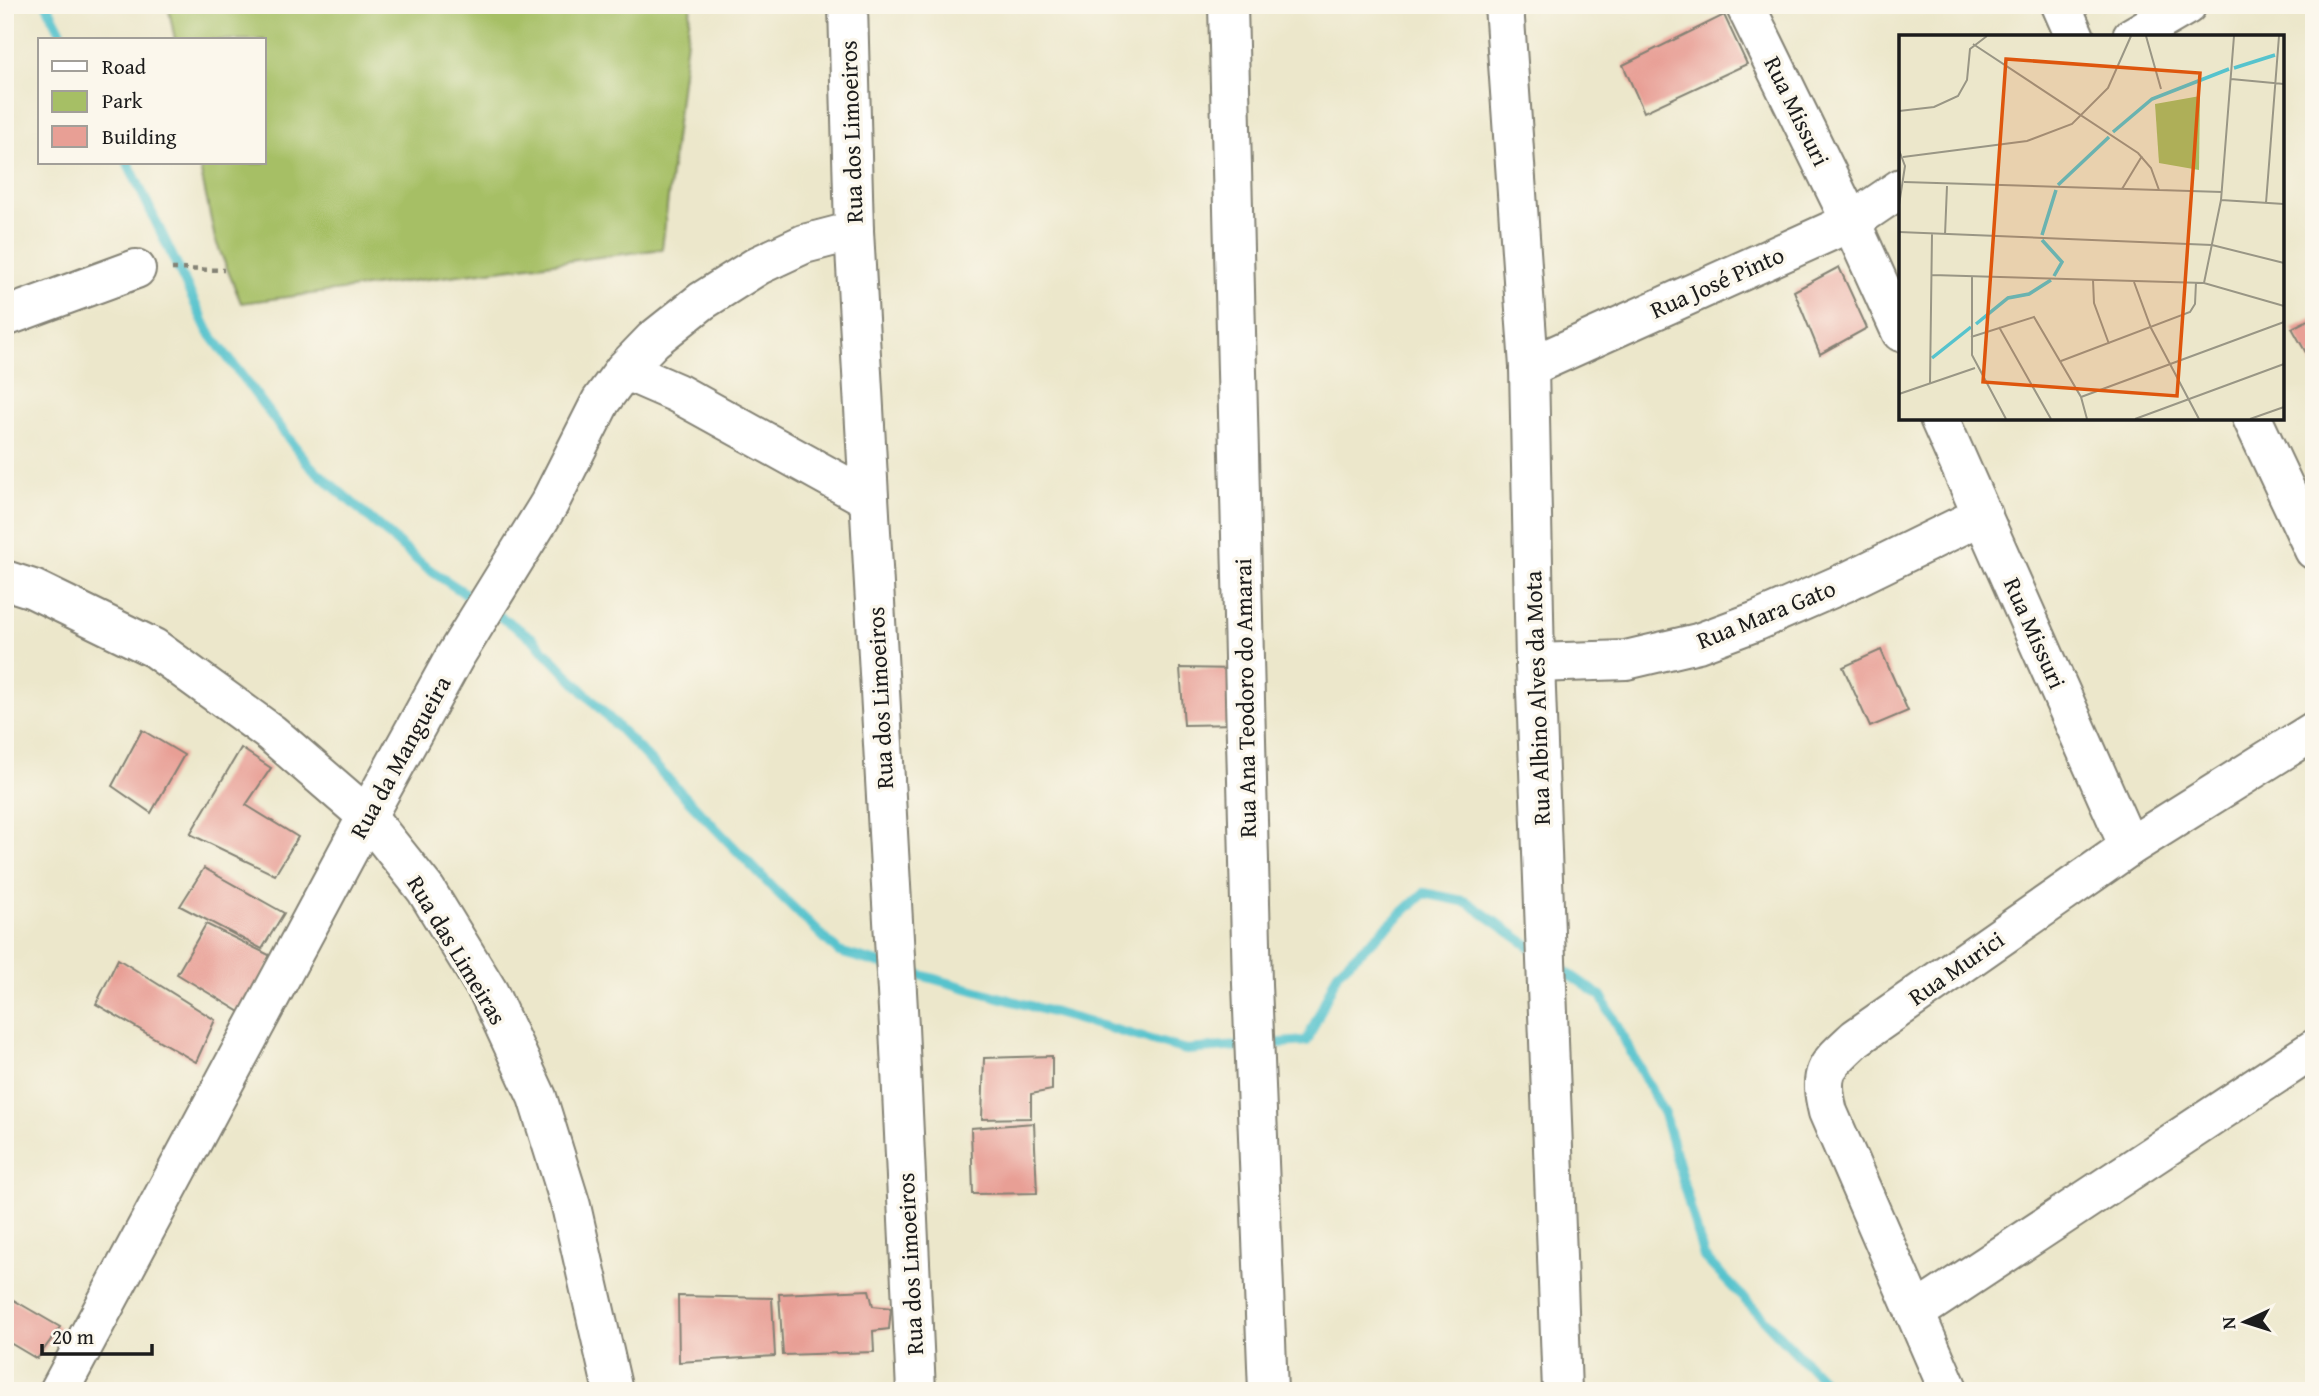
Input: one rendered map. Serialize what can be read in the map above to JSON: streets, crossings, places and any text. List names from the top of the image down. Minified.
{"streets":{"street":["Rua Missuri","Rua dos Limoeiros","Rua José Pinto","Rua Mara Gato","Rua Ana Teodoro do Amarai","Rua Albino Alves da Mota","Rua da Mangueira","Rua das Limeiras","Rua Murici"]},"crossings":[["Rua Missuri","Rua José Pinto"],["Rua Missuri","Rua Mara Gato"],["Rua Missuri","Rua Murici"],["Rua dos Limoeiros","Rua da Mangueira"],["Rua José Pinto","Rua Albino Alves da Mota"],["Rua Mara Gato","Rua Albino Alves da Mota"],["Rua da Mangueira","Rua das Limeiras"]],"legend":["Road","Park","Building"],"scale_bar":"20 m","north":"left"}
